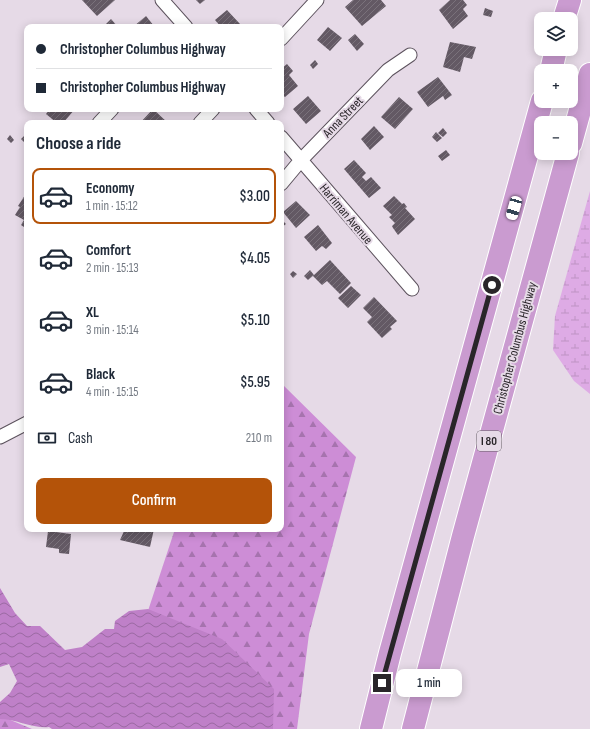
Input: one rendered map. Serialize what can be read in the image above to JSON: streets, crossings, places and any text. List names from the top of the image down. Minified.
{"streets":{"highway":["Christopher Columbus Highway","I 80"],"street":["Anna Street","Harriman Avenue"]},"crossings":[["Anna Street","Harriman Avenue"]],"page":{"map_buttons":["+","−"],"banner":["Christopher Columbus Highway","Christopher Columbus Highway"],"heading":"Choose a ride","list":[{"name":"Economy","note":"1 min · 15:12","value":"$3.00"},{"name":"Comfort","note":"2 min · 15:13","value":"$4.05"},{"name":"XL","note":"3 min · 15:14","value":"$5.10"},{"name":"Black","note":"4 min · 15:15","value":"$5.95"}],"pay":["Cash","210 m"],"buttons":"Confirm","bubble":"1 min"}}
